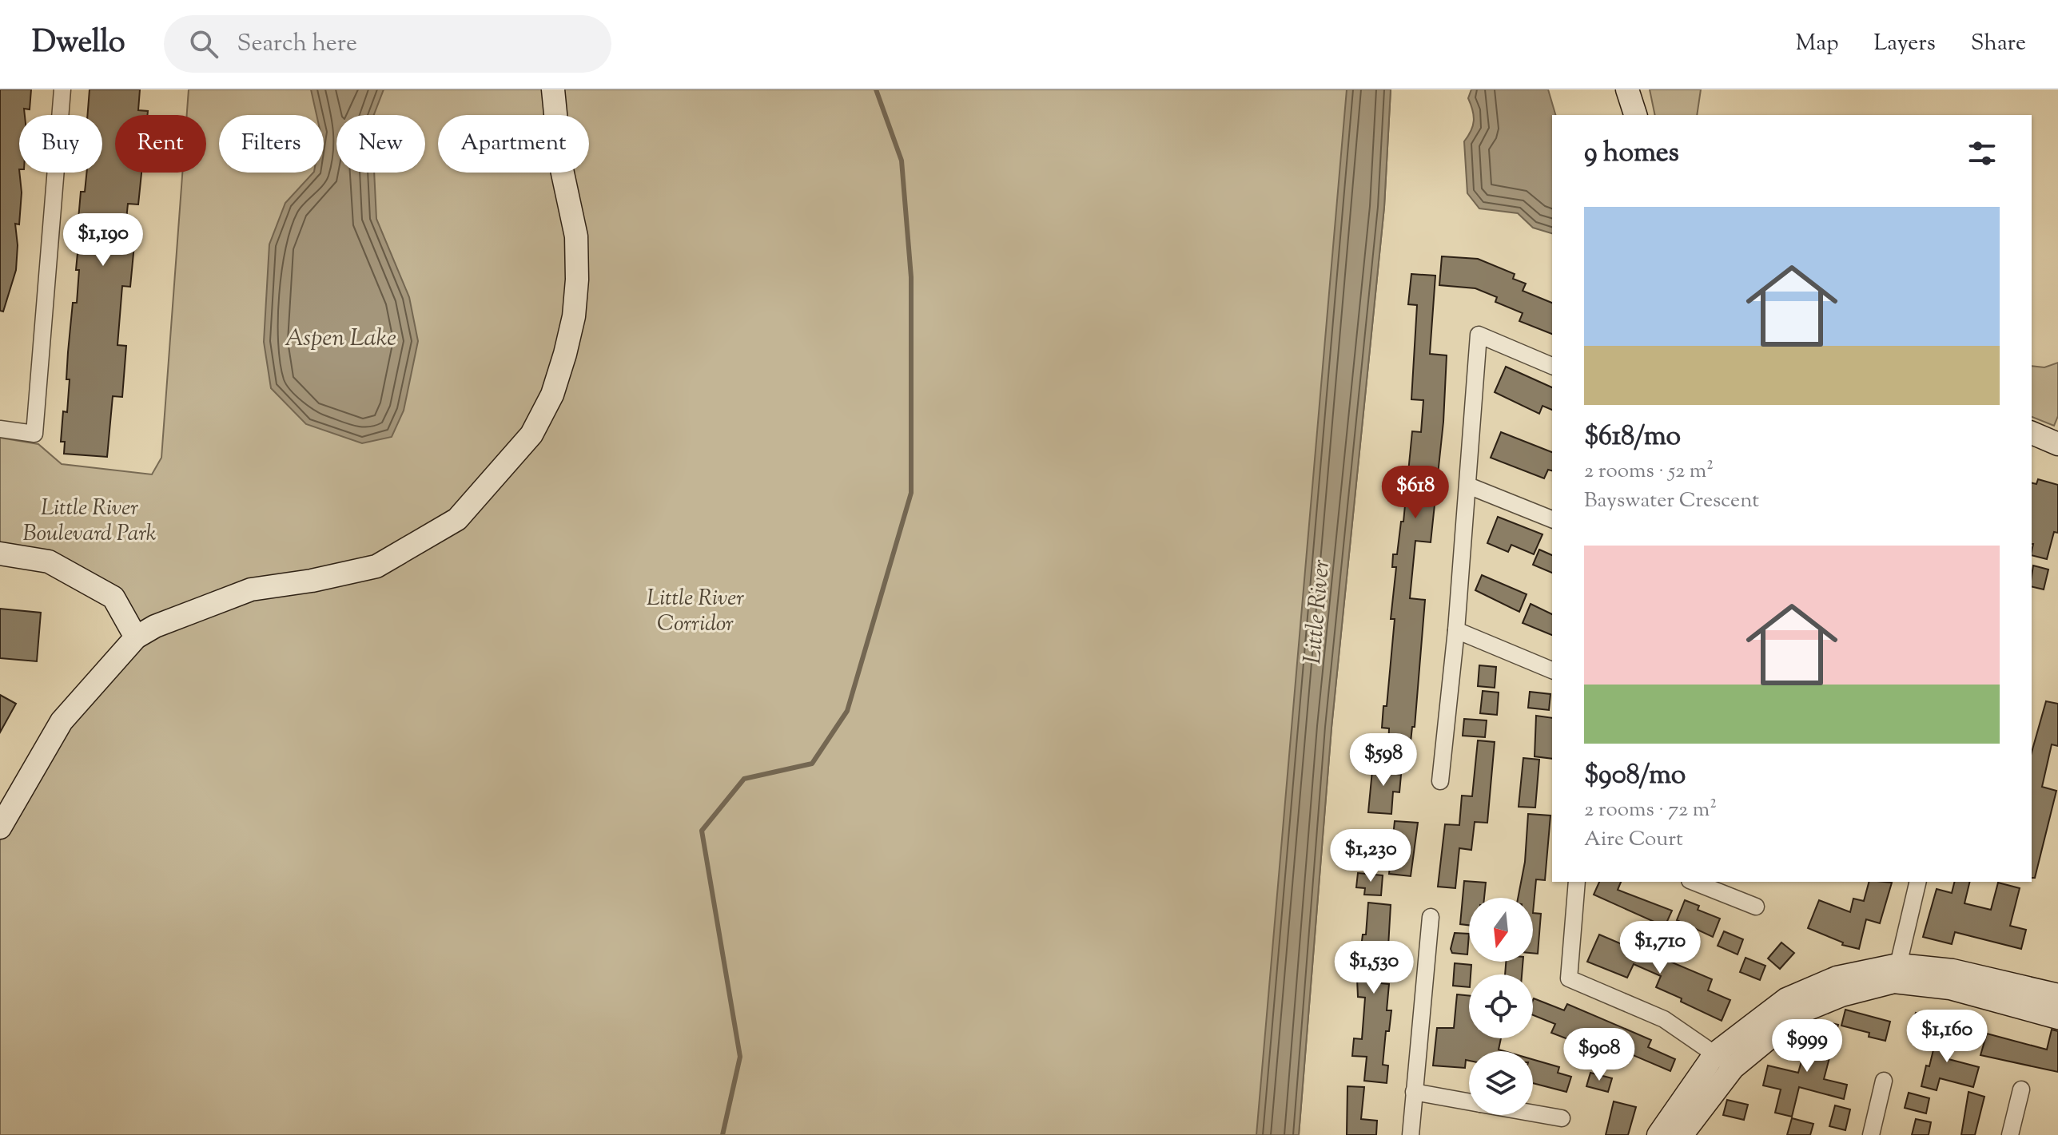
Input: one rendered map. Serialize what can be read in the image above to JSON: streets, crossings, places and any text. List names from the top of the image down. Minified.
{"water":["Aspen Lake","Little River"],"parks":["Little River Boulevard Park","Little River Corridor"],"north":"bottom","page":{"header":"Dwello","search":"Search here","nav":["Map","Layers","Share"],"chip":["Buy","Rent","Filters","New","Apartment"],"heading":"9 homes","list":[{"name":"$618/mo","note":"2 rooms · 52 m² · Bayswater Crescent"},{"name":"$908/mo","note":"2 rooms · 72 m² · Aire Court"}],"price":["$1,190","$618","$598","$1,230","$1,710","$1,530","$1,160","$999","$908"]}}
